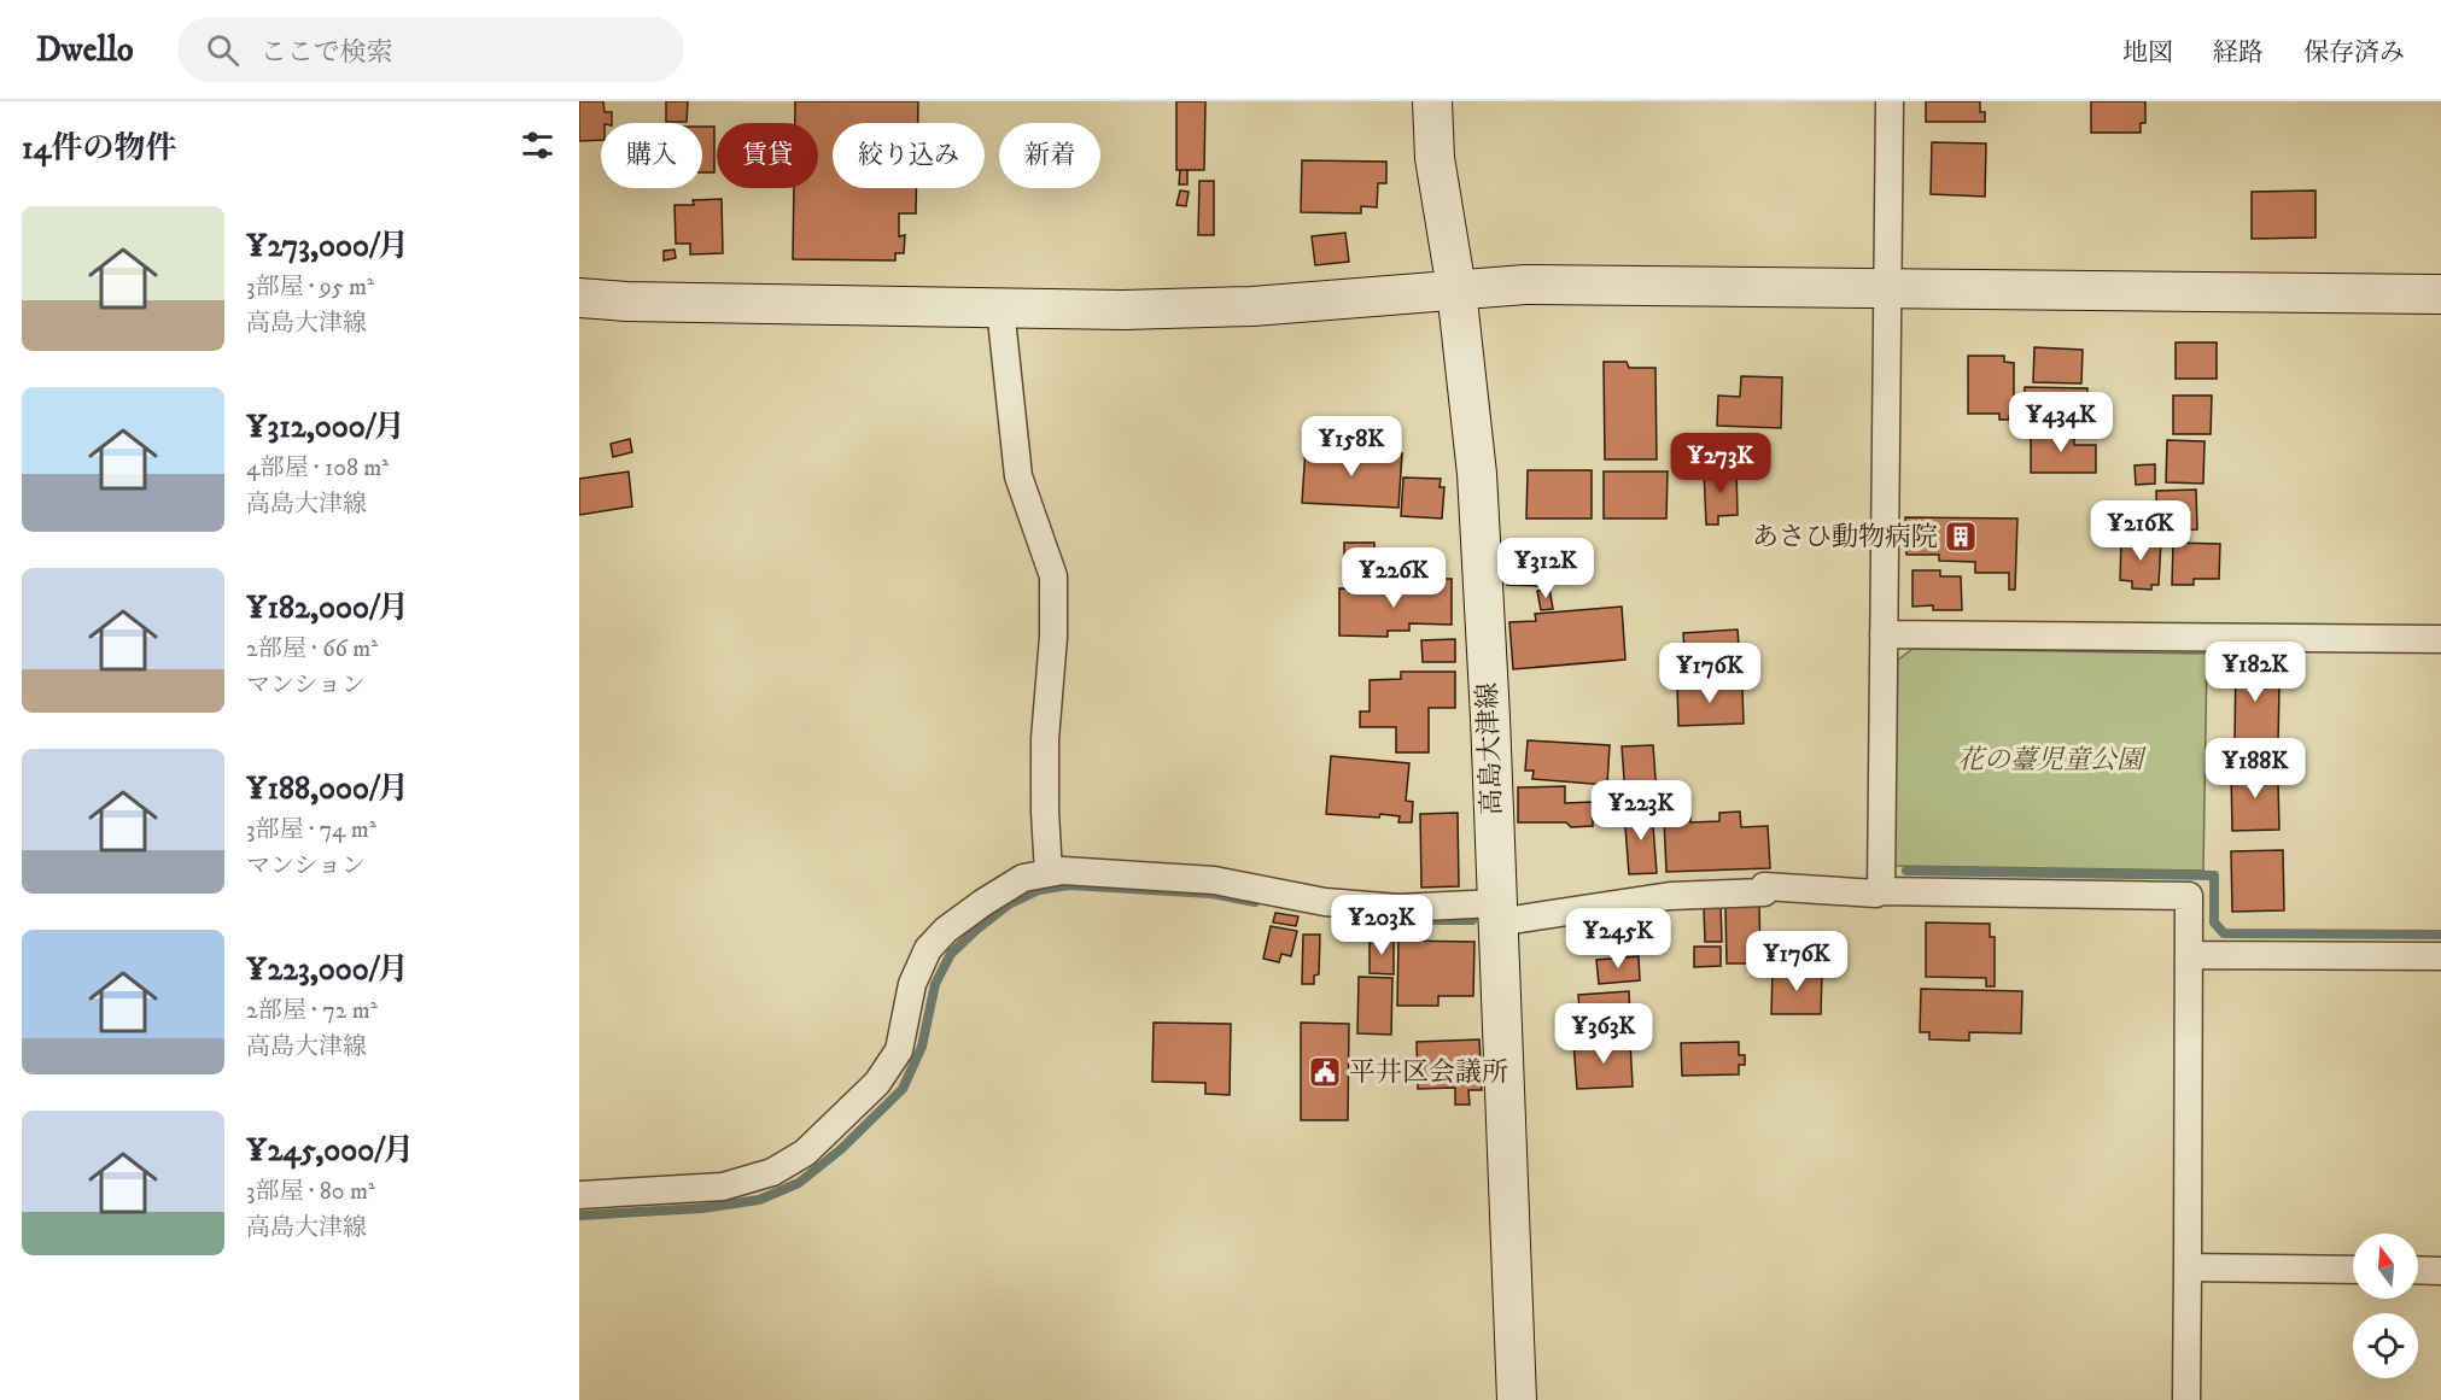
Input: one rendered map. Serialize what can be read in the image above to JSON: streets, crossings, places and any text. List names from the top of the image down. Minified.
{"streets":{"street":["高島大津線"]},"parks":["花の薹児童公園"],"places":{"building":["あさひ動物病院"],"public building":["平井区会議所"]},"north":"top","page":{"header":"Dwello","search":"ここで検索","nav":["地図","経路","保存済み"],"heading":"14件の物件","chip":["購入","賃貸","絞り込み","新着"],"list":[{"name":"¥273,000/月","note":"3部屋 · 95 m² · 高島大津線"},{"name":"¥312,000/月","note":"4部屋 · 108 m² · 高島大津線"},{"name":"¥182,000/月","note":"2部屋 · 66 m² · マンション"},{"name":"¥188,000/月","note":"3部屋 · 74 m² · マンション"},{"name":"¥223,000/月","note":"2部屋 · 72 m² · 高島大津線"},{"name":"¥245,000/月","note":"3部屋 · 80 m² · 高島大津線"}],"price":["¥434K","¥158K","¥273K","¥216K","¥312K","¥226K","¥182K","¥176K","¥188K","¥223K","¥203K","¥245K","¥176K","¥363K"]}}
